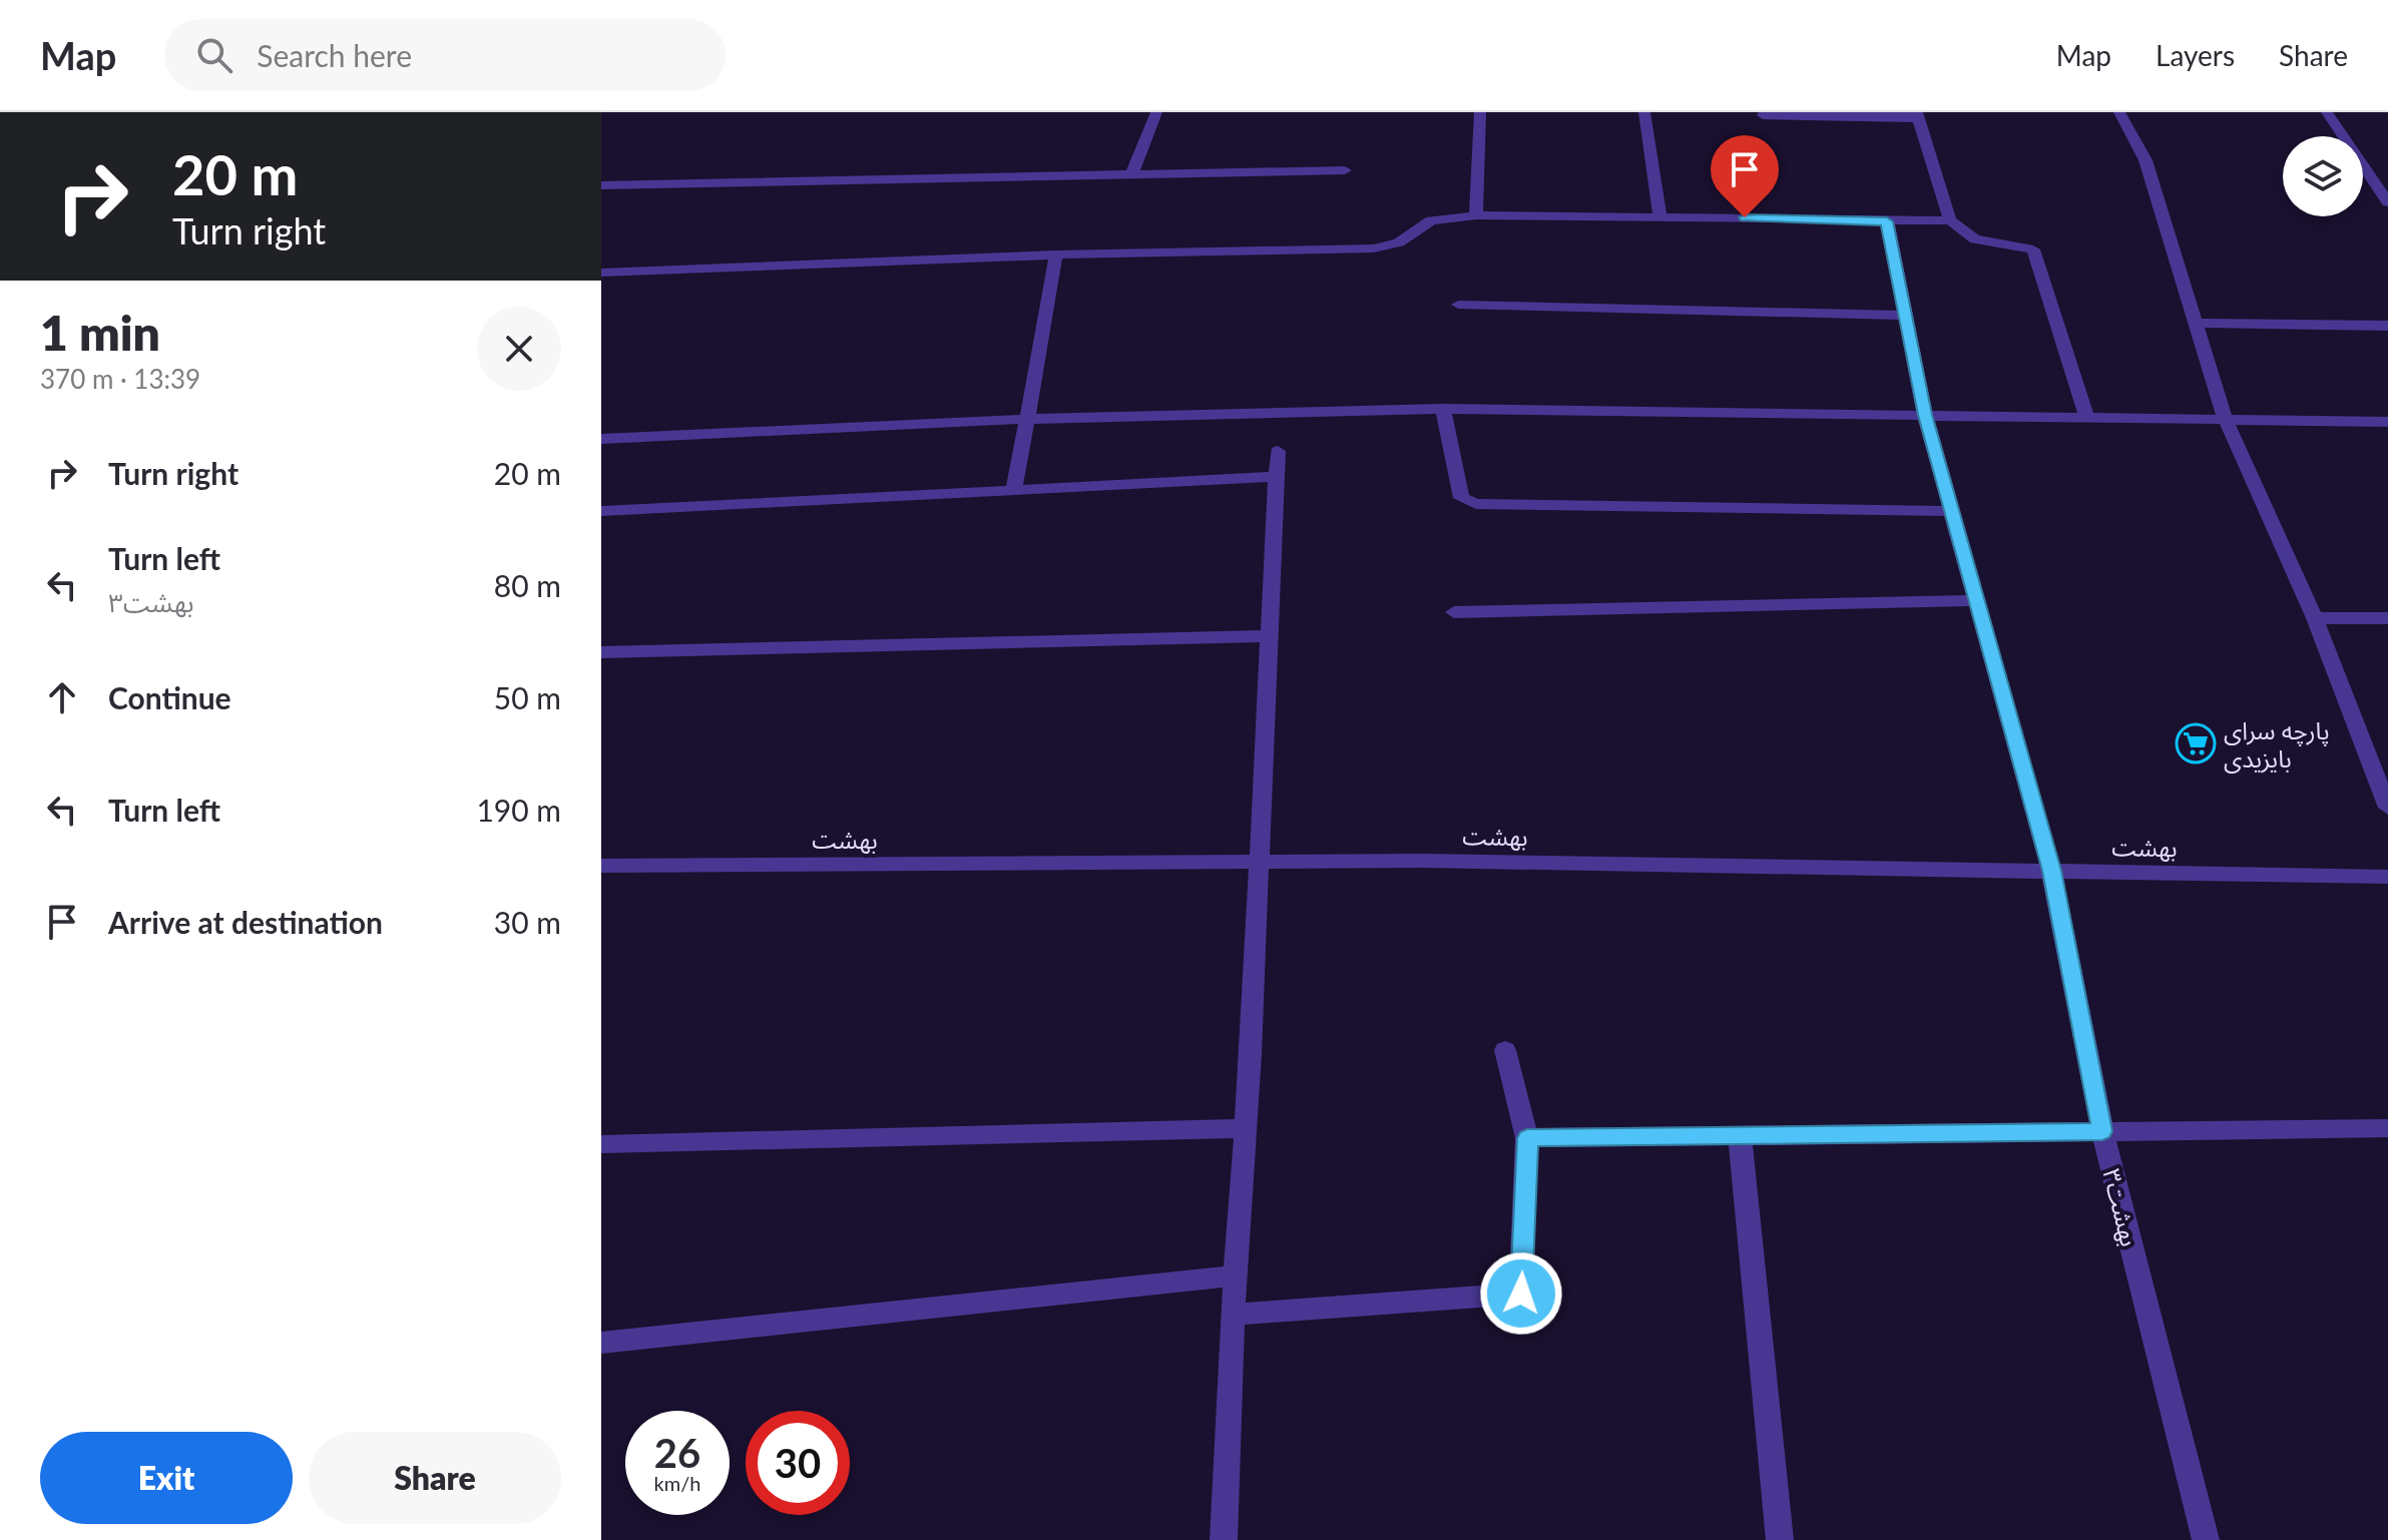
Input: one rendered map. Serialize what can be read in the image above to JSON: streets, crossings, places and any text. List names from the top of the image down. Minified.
{"streets":{"street":["بهشت","بهشت۳"]},"crossings":[["بهشت","بهشت۳"]],"places":{"supermarket":["پارچه سرای بایزیدی"]},"page":{"header":"Map","search":"Search here","nav":["Map","Layers","Share"],"turn":["20 m","Turn right"],"heading":["1 min","370 m · 13:39"],"list":[{"name":"Turn right","value":"20 m"},{"name":"Turn left","note":"بهشت۳","value":"80 m"},{"name":"Continue","value":"50 m"},{"name":"Turn left","value":"190 m"},{"name":"Arrive at destination","value":"30 m"}],"speed":"26 km/h","limit":"30","buttons":["Exit","Share"]}}
